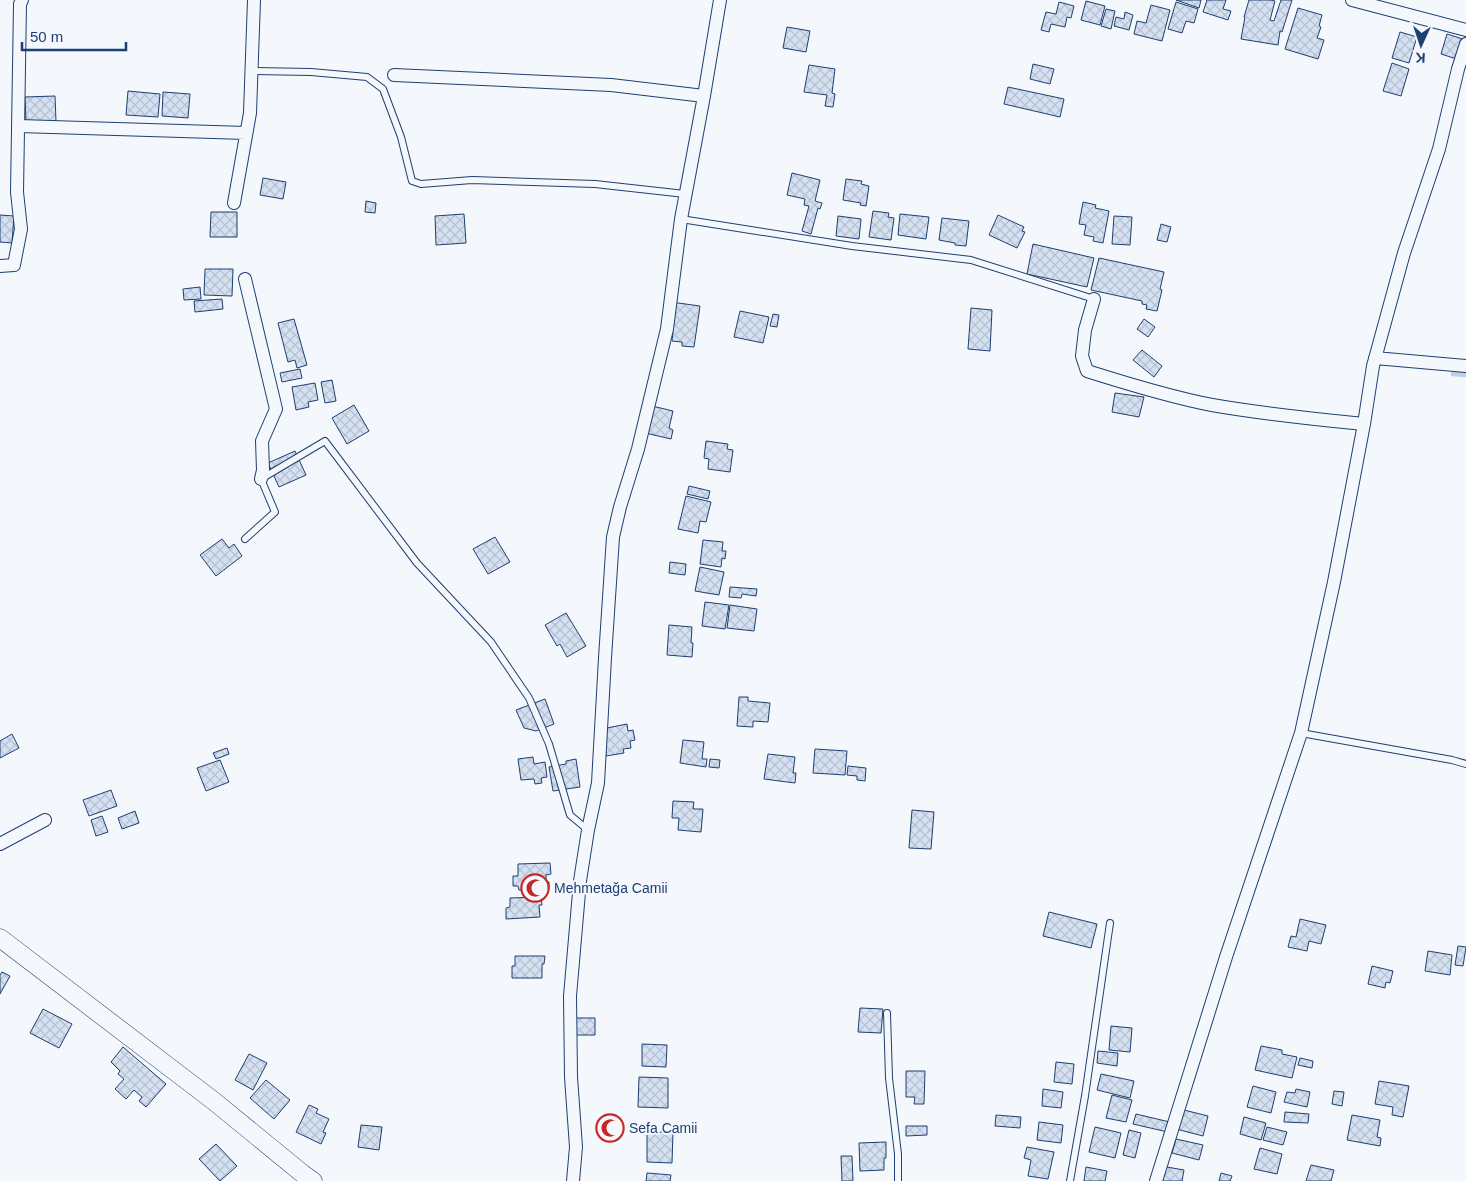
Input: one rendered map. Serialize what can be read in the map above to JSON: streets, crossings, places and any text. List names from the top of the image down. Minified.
{"places":{"mosque":["Mehmetağa Camii","Sefa Camii"]},"scale_bar":"50 m","north":"bottom"}
